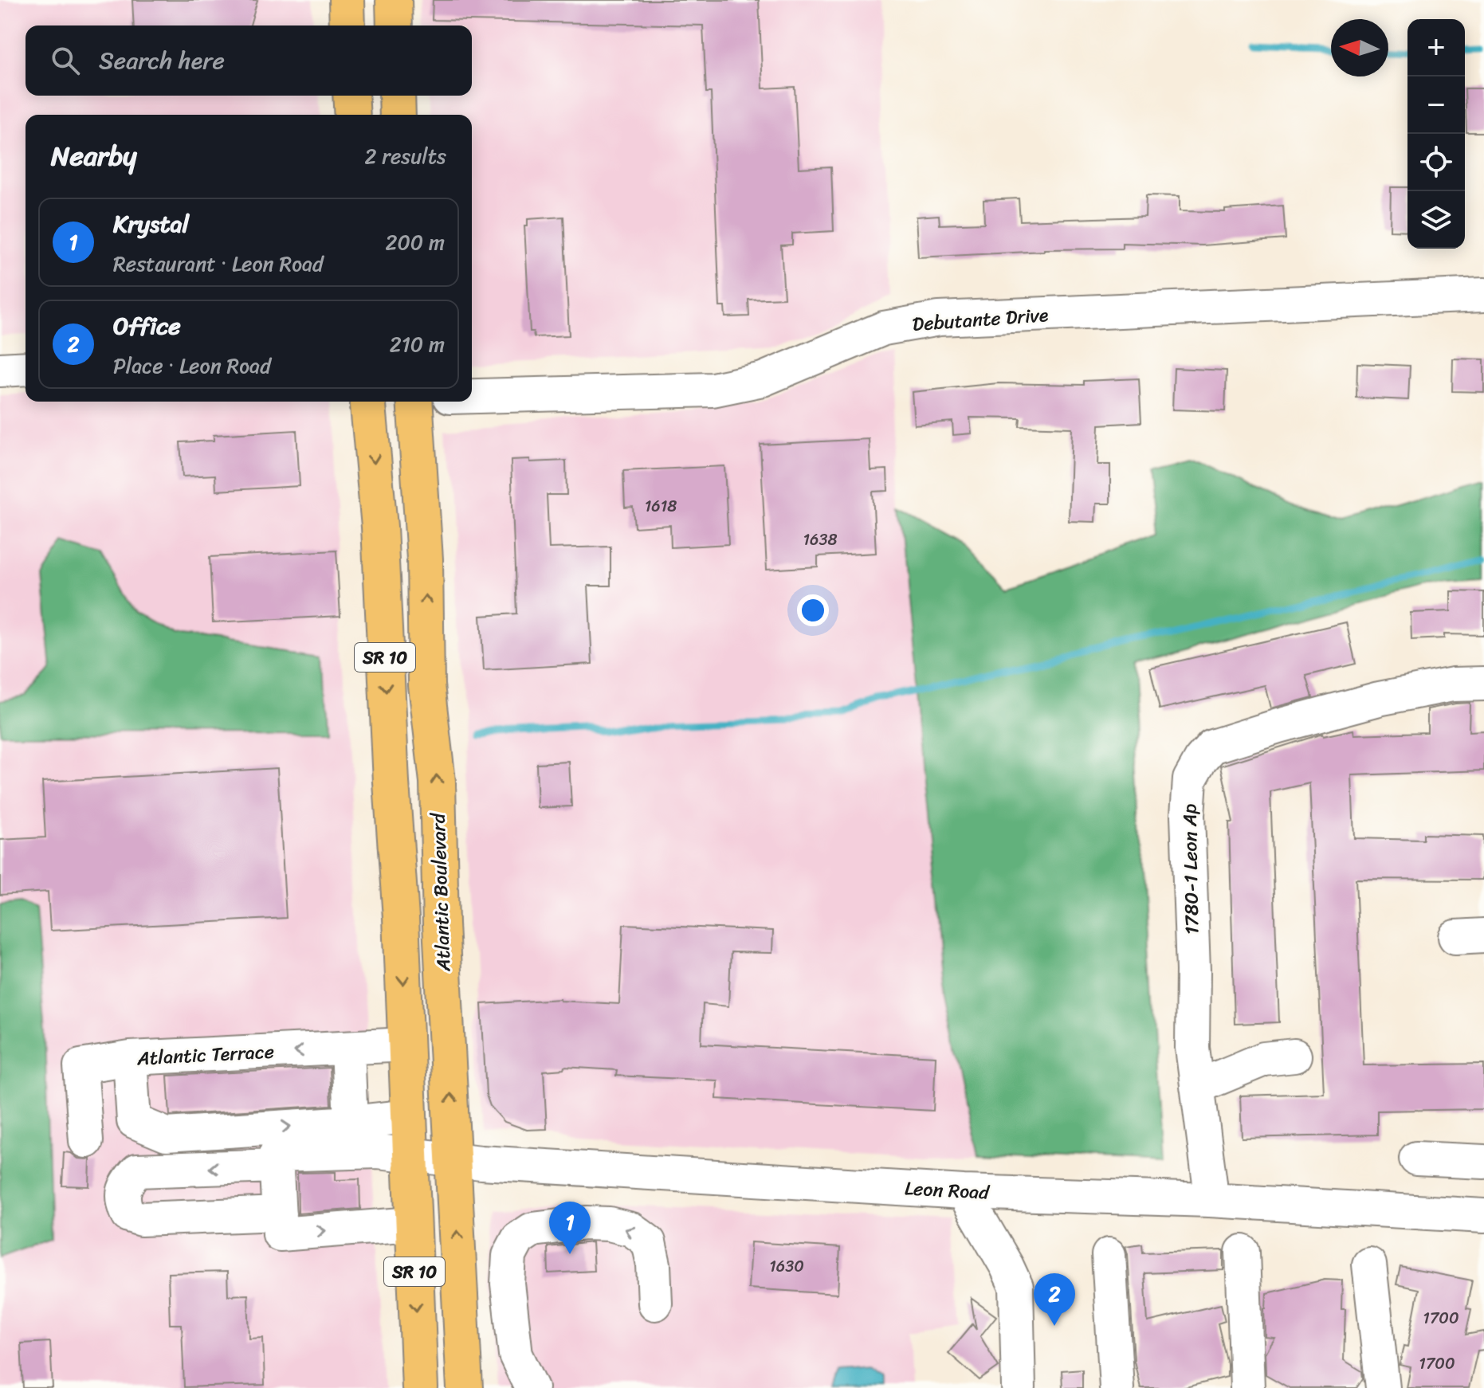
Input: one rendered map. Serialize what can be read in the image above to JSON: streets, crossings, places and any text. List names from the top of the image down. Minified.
{"streets":{"highway":["SR 10","Atlantic Boulevard"],"street":["Debutante Drive","1780-1 Leon Ap","Atlantic Terrace","Leon Road"]},"crossings":[["SR 10","Atlantic Terrace"],["SR 10","Leon Road"],["1780-1 Leon Ap","Leon Road"],["Atlantic Boulevard","Leon Road"]],"house_numbers":["1618","1638","1630","1700","1700"],"north":"left","page":{"map_buttons":["+","−"],"search":"Search here","heading":["Nearby","2 results"],"list":[{"mark":"1","name":"Krystal","note":"Restaurant · Leon Road","value":"200 m"},{"mark":"2","name":"Office","note":"Place · Leon Road","value":"210 m"}],"pins":["1","2"]}}
